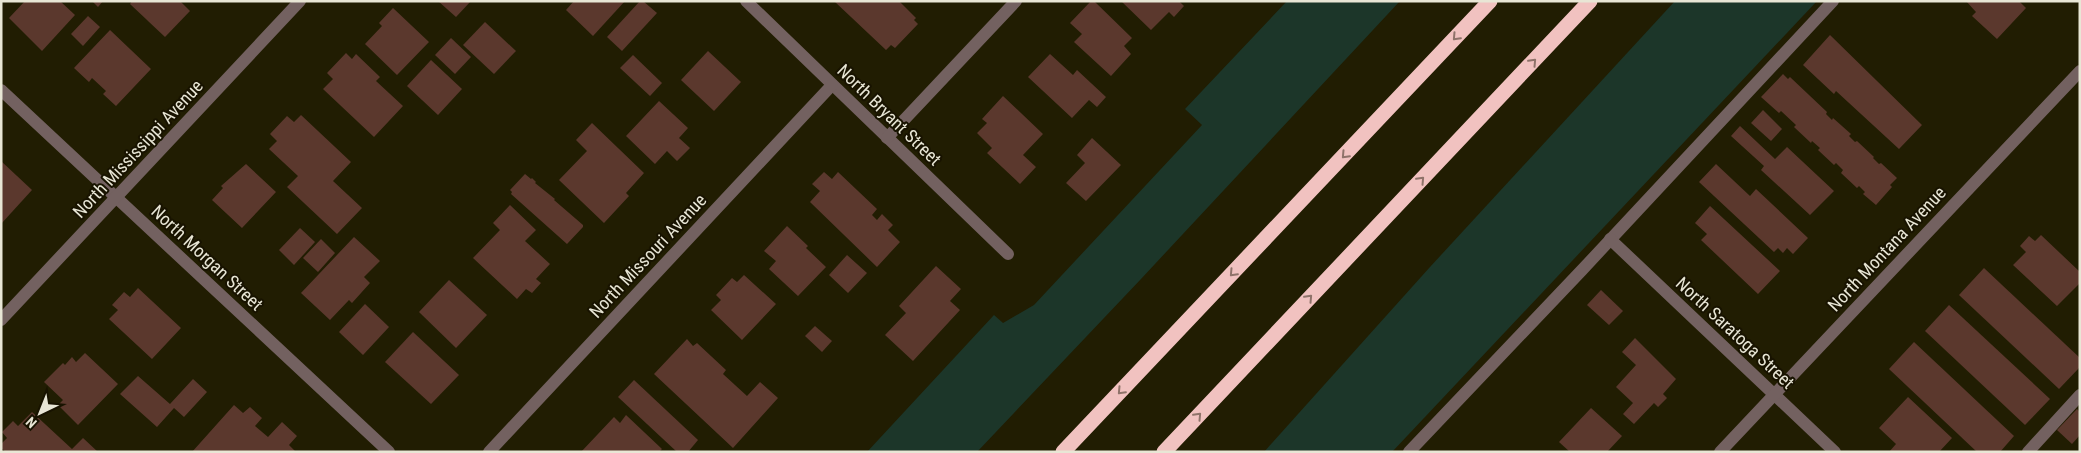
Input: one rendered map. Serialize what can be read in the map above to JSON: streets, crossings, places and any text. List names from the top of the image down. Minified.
{"streets":{"street":["North Bryant Street","North Mississippi Avenue","North Montana Avenue","North Missouri Avenue","North Morgan Street","North Saratoga Street"]},"crossings":[["North Bryant Street","North Missouri Avenue"],["North Mississippi Avenue","North Morgan Street"],["North Montana Avenue","North Saratoga Street"]],"north":"bottom left"}
